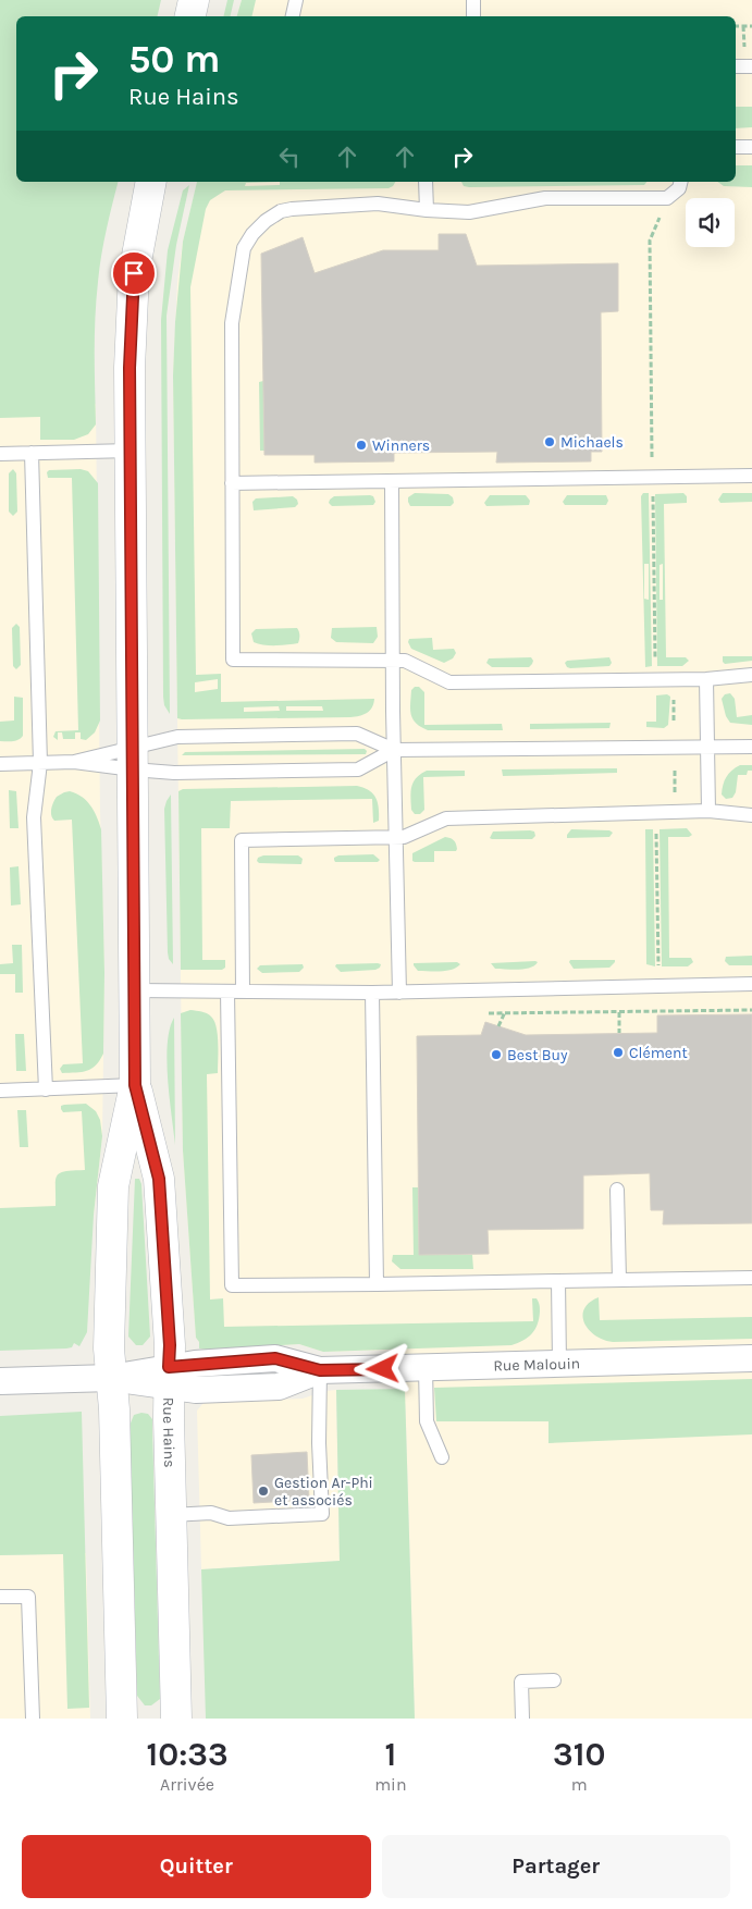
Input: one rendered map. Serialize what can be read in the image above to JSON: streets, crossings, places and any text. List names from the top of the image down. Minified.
{"streets":{"street":["Rue Malouin","Rue Hains"]},"crossings":[["Rue Malouin","Rue Hains"]],"places":["Michaels","Winners","Clément","Best Buy","Gestion Ar-Phi et associés"],"page":{"turn":["50 m","Rue Hains"],"eta":["10:33","Arrivée","1","min","310","m"],"buttons":["Quitter","Partager"]}}
